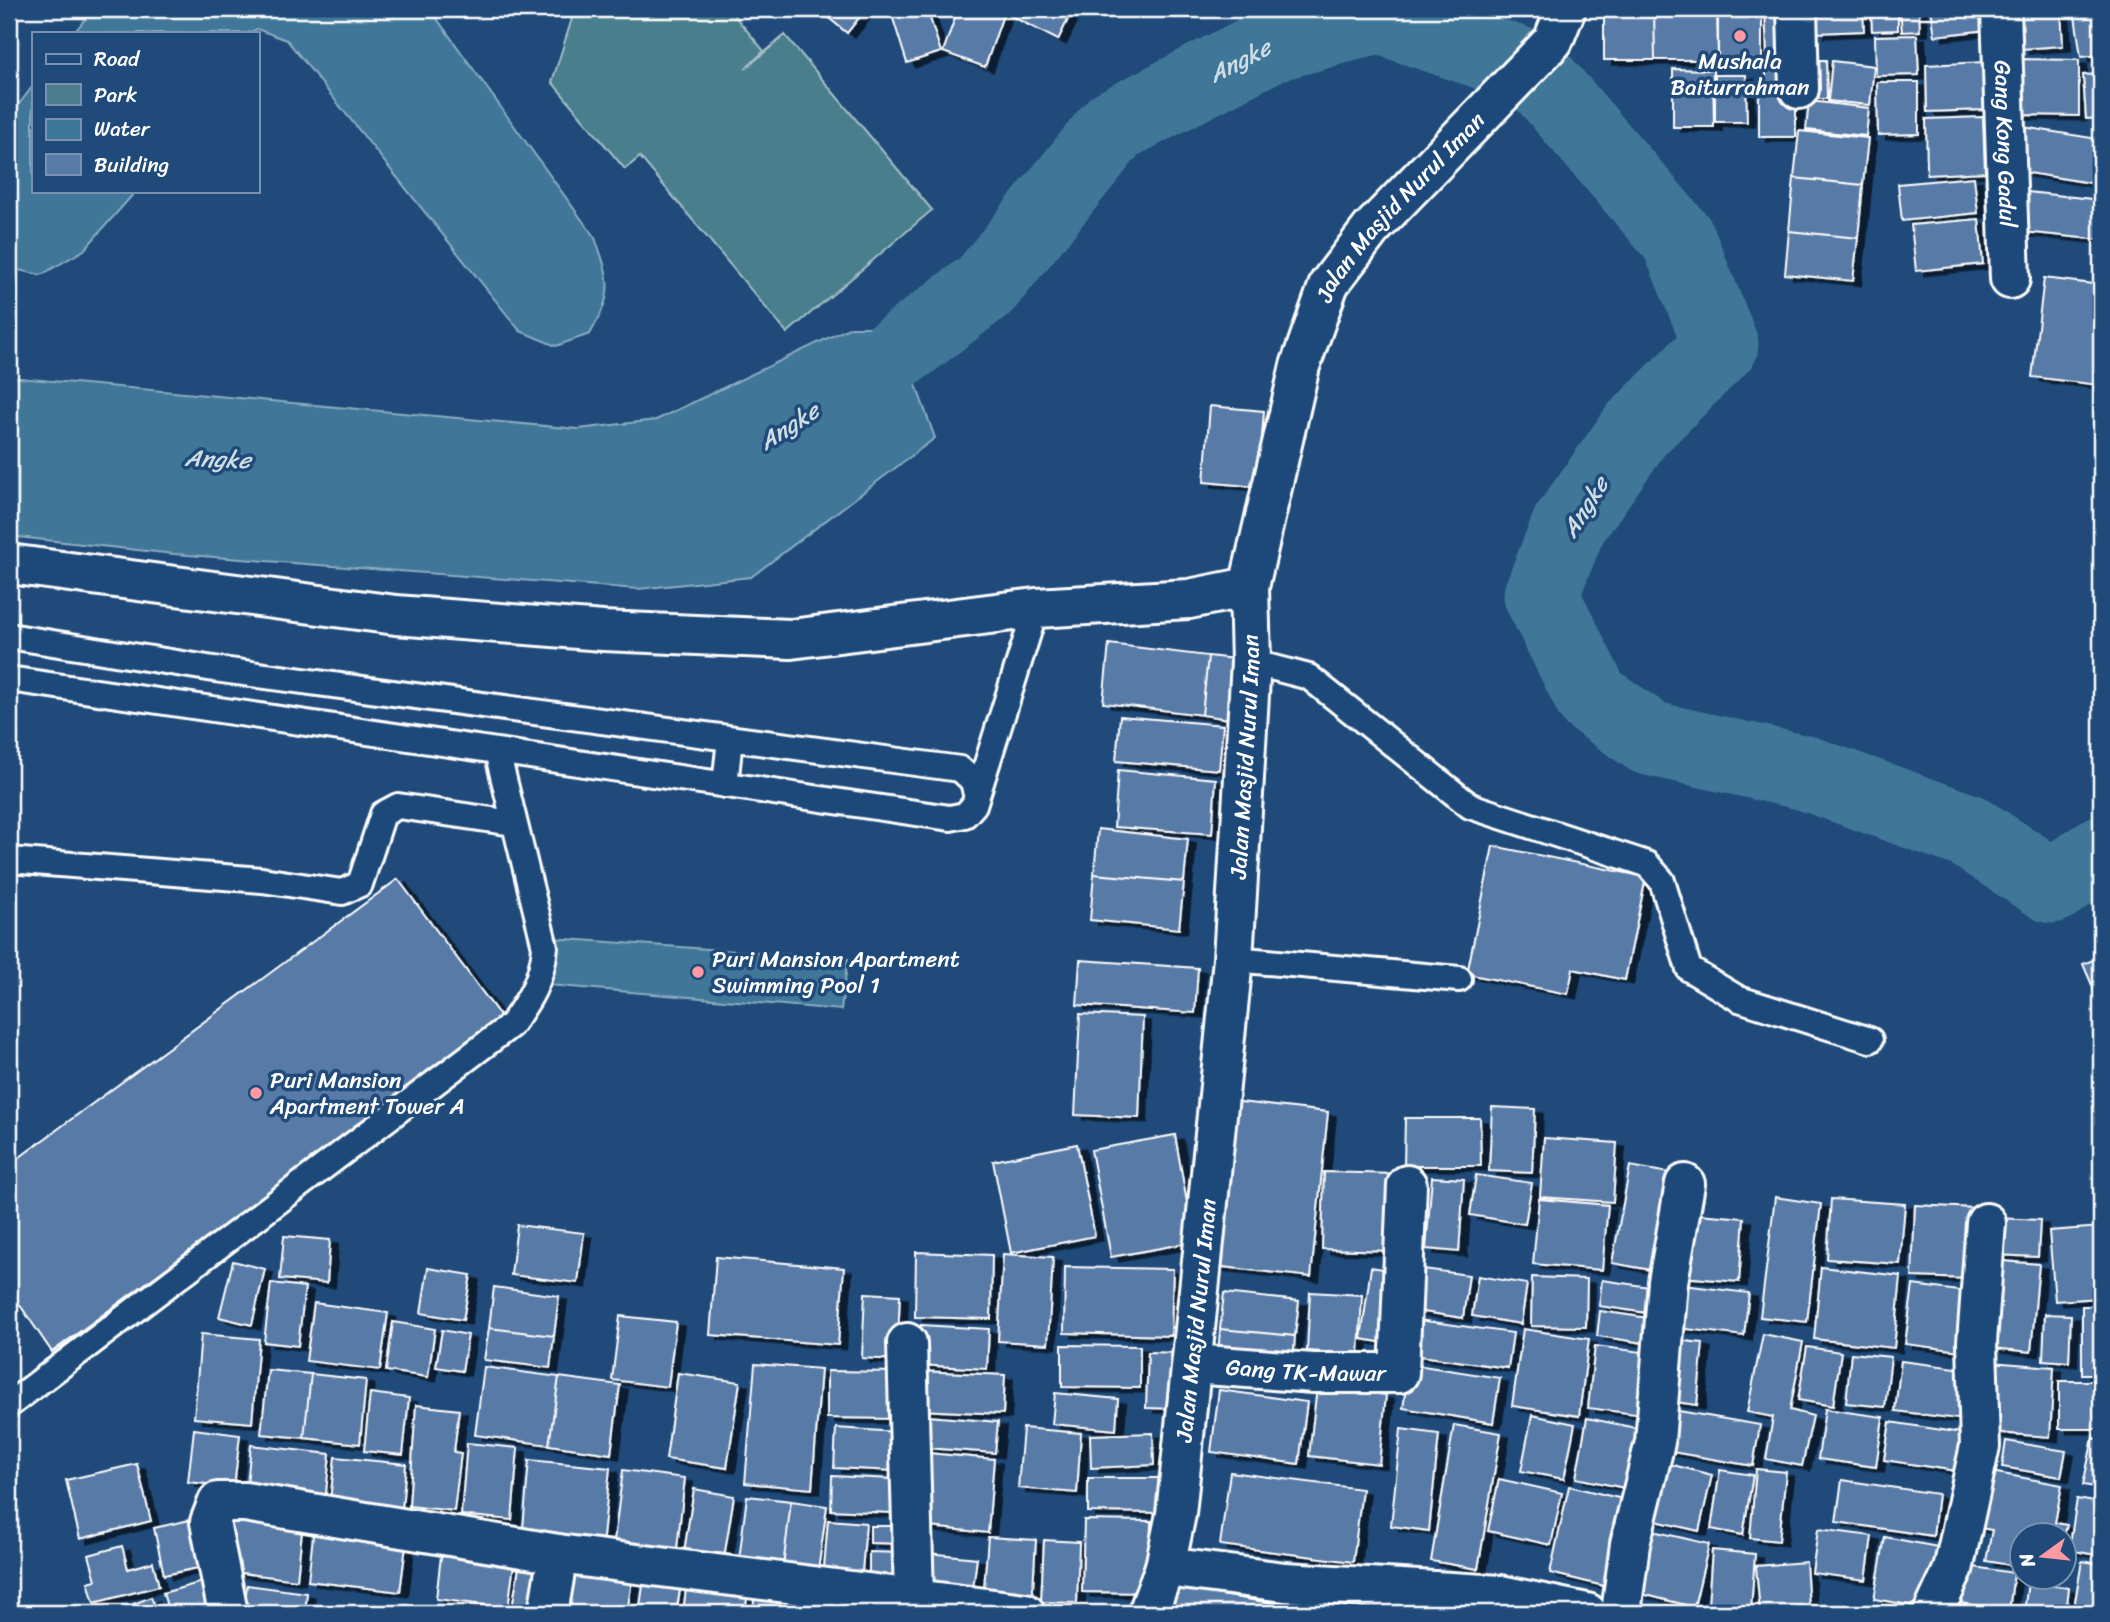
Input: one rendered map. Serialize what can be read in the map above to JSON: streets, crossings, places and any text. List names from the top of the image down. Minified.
{"streets":{"street":["Gang Kong Gadul","Jalan Masjid Nurul Iman","Gang TK-Mawar"]},"crossings":[["Jalan Masjid Nurul Iman","Gang TK-Mawar"]],"water":["Angke"],"places":["Mushala Baiturrahman","Puri Mansion Apartment Swimming Pool 1","Puri Mansion Apartment Tower A"],"legend":["Road","Park","Water","Building"],"north":"left"}
